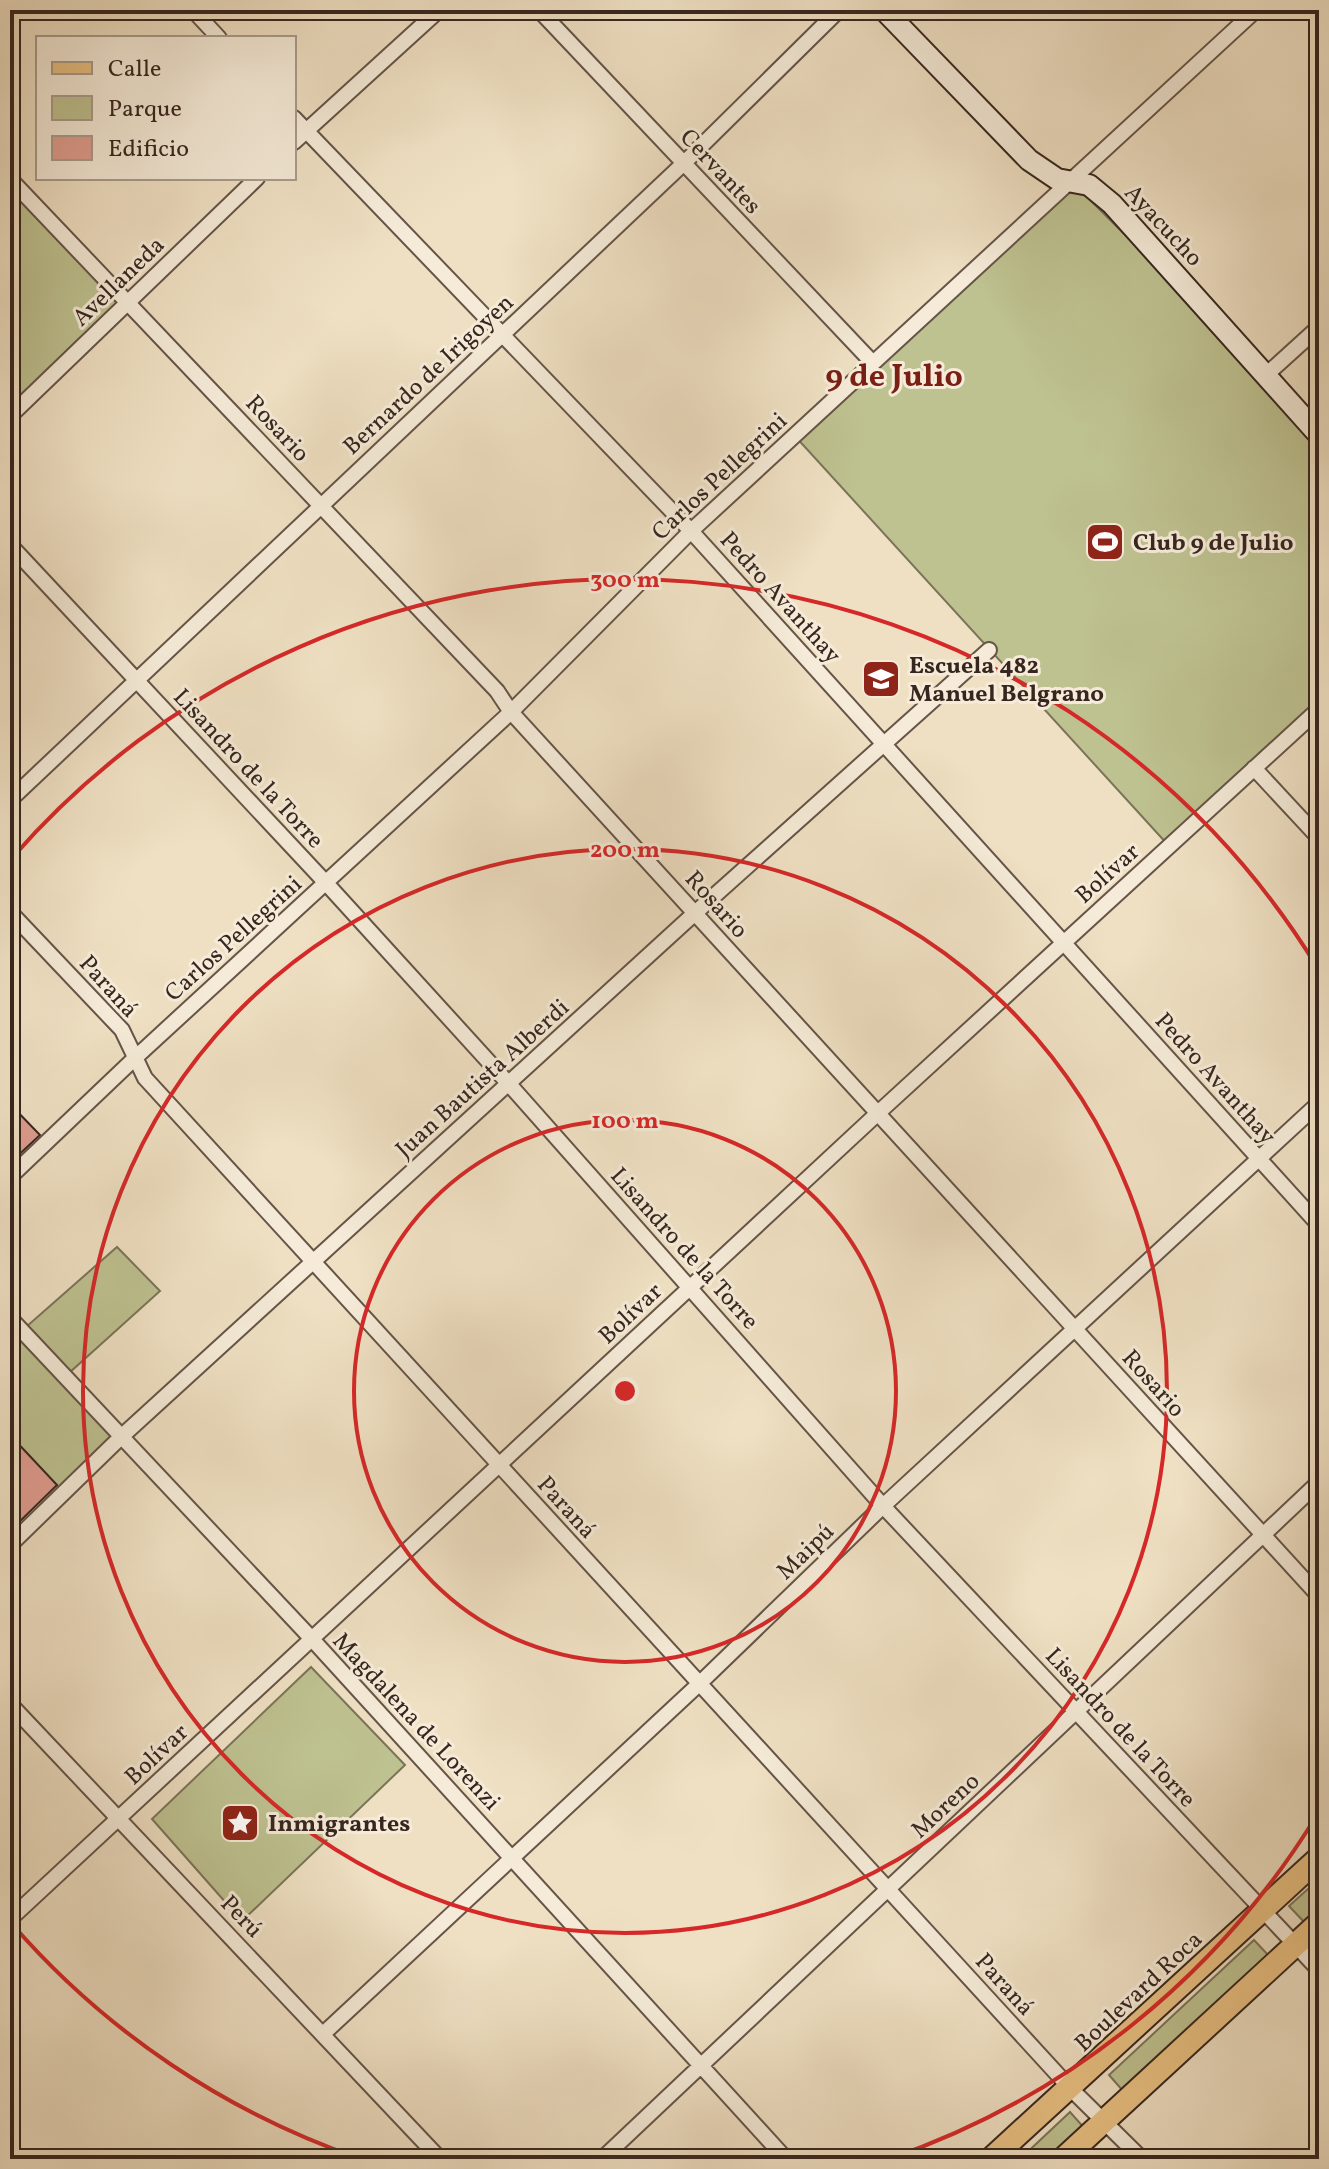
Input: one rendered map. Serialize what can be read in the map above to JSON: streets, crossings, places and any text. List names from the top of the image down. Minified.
{"streets":{"main road":["Boulevard Roca"],"street":["Cervantes","Ayacucho","Avellaneda","Bernardo de Irigoyen","Rosario","Carlos Pellegrini","Pedro Avanthay","Lisandro de la Torre","Bolívar","Paraná","Juan Bautista Alberdi","Maipú","Magdalena de Lorenzi","Moreno","Perú"]},"crossings":[["Cervantes","Bernardo de Irigoyen"],["Cervantes","Carlos Pellegrini"],["Ayacucho","Carlos Pellegrini"],["Avellaneda","Rosario"],["Bernardo de Irigoyen","Rosario"],["Bernardo de Irigoyen","Pedro Avanthay"],["Bernardo de Irigoyen","Lisandro de la Torre"],["Rosario","Carlos Pellegrini"],["Rosario","Bolívar"],["Rosario","Juan Bautista Alberdi"],["Rosario","Maipú"],["Rosario","Moreno"],["Carlos Pellegrini","Pedro Avanthay"],["Carlos Pellegrini","Lisandro de la Torre"],["Carlos Pellegrini","Paraná"],["Pedro Avanthay","Bolívar"],["Pedro Avanthay","Juan Bautista Alberdi"],["Pedro Avanthay","Maipú"],["Lisandro de la Torre","Bolívar"],["Lisandro de la Torre","Juan Bautista Alberdi"],["Lisandro de la Torre","Maipú"],["Lisandro de la Torre","Moreno"],["Lisandro de la Torre","Boulevard Roca"],["Bolívar","Paraná"],["Bolívar","Magdalena de Lorenzi"],["Bolívar","Perú"],["Paraná","Juan Bautista Alberdi"],["Paraná","Maipú"],["Paraná","Moreno"],["Paraná","Boulevard Roca"],["Juan Bautista Alberdi","Magdalena de Lorenzi"],["Maipú","Magdalena de Lorenzi"],["Maipú","Perú"],["Magdalena de Lorenzi","Moreno"]],"districts":["9 de Julio"],"places":{"sports":["Club 9 de Julio"],"school or university":["Escuela 482 Manuel Belgrano"],"place":["Inmigrantes"]},"legend":["Calle","Parque","Edificio"],"rings":["300 m","200 m","100 m"]}
